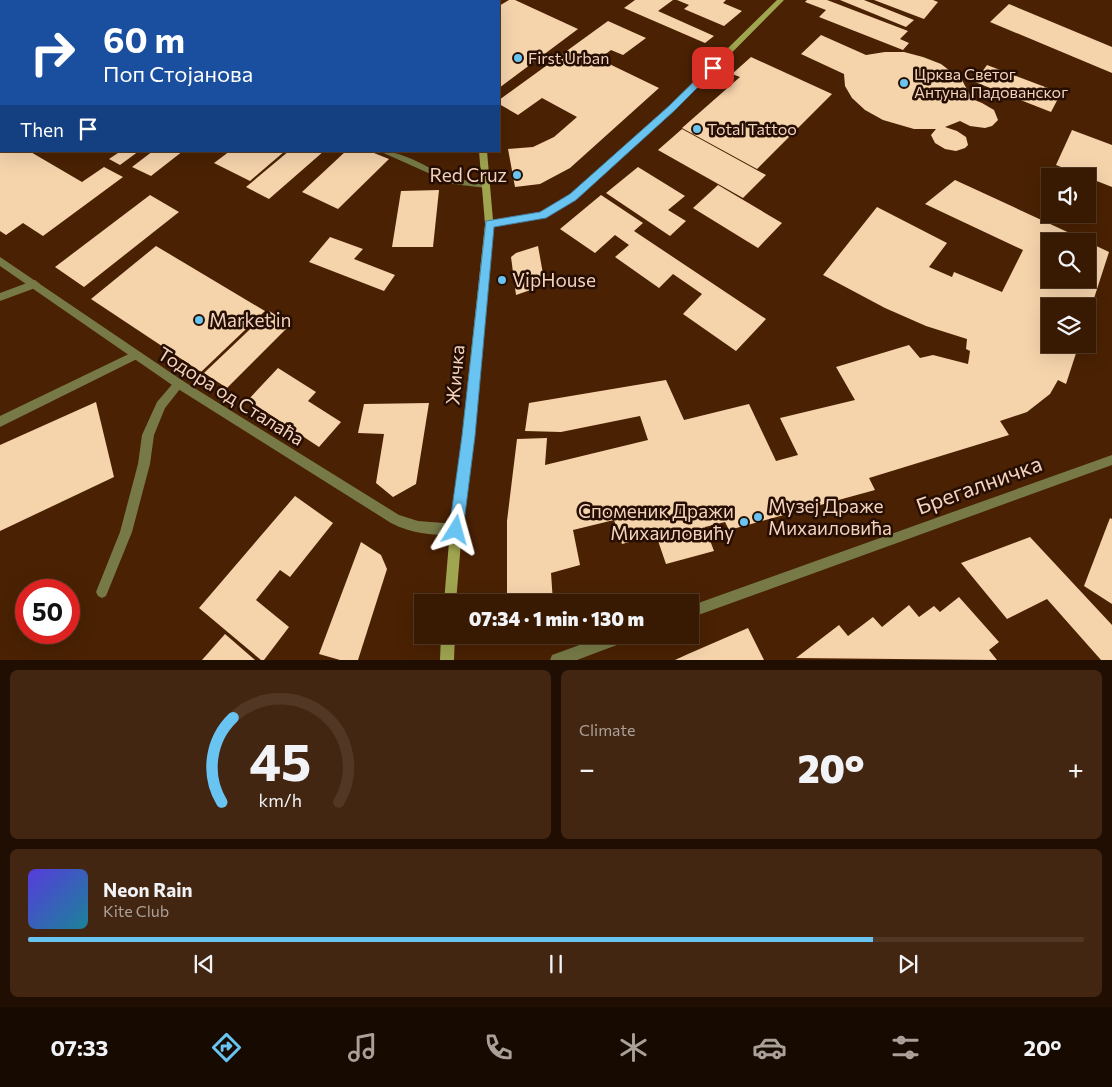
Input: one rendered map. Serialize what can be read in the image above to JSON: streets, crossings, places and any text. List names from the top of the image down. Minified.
{"streets":{"street":["Жичка","Тодора од Сталаћа","Брегалничка"]},"crossings":[["Жичка","Тодора од Сталаћа"]],"places":["First Urban","Црква Светог Антуна Падованског","Total Tattoo","Red Cruz","VipHouse","Market in","Музеј Драже Михаиловића","Споменик Дражи Михаиловићу"],"page":{"turn":["60 m","Поп Стојанова"],"then":"Then","limit":"50","trip":"07:34 · 1 min · 130 m","tile":"Climate","heat":["−","20°","+"],"song":["Neon Rain","Kite Club"],"tabs":["07:33","20°"],"gauge":["45","km/h"]}}
